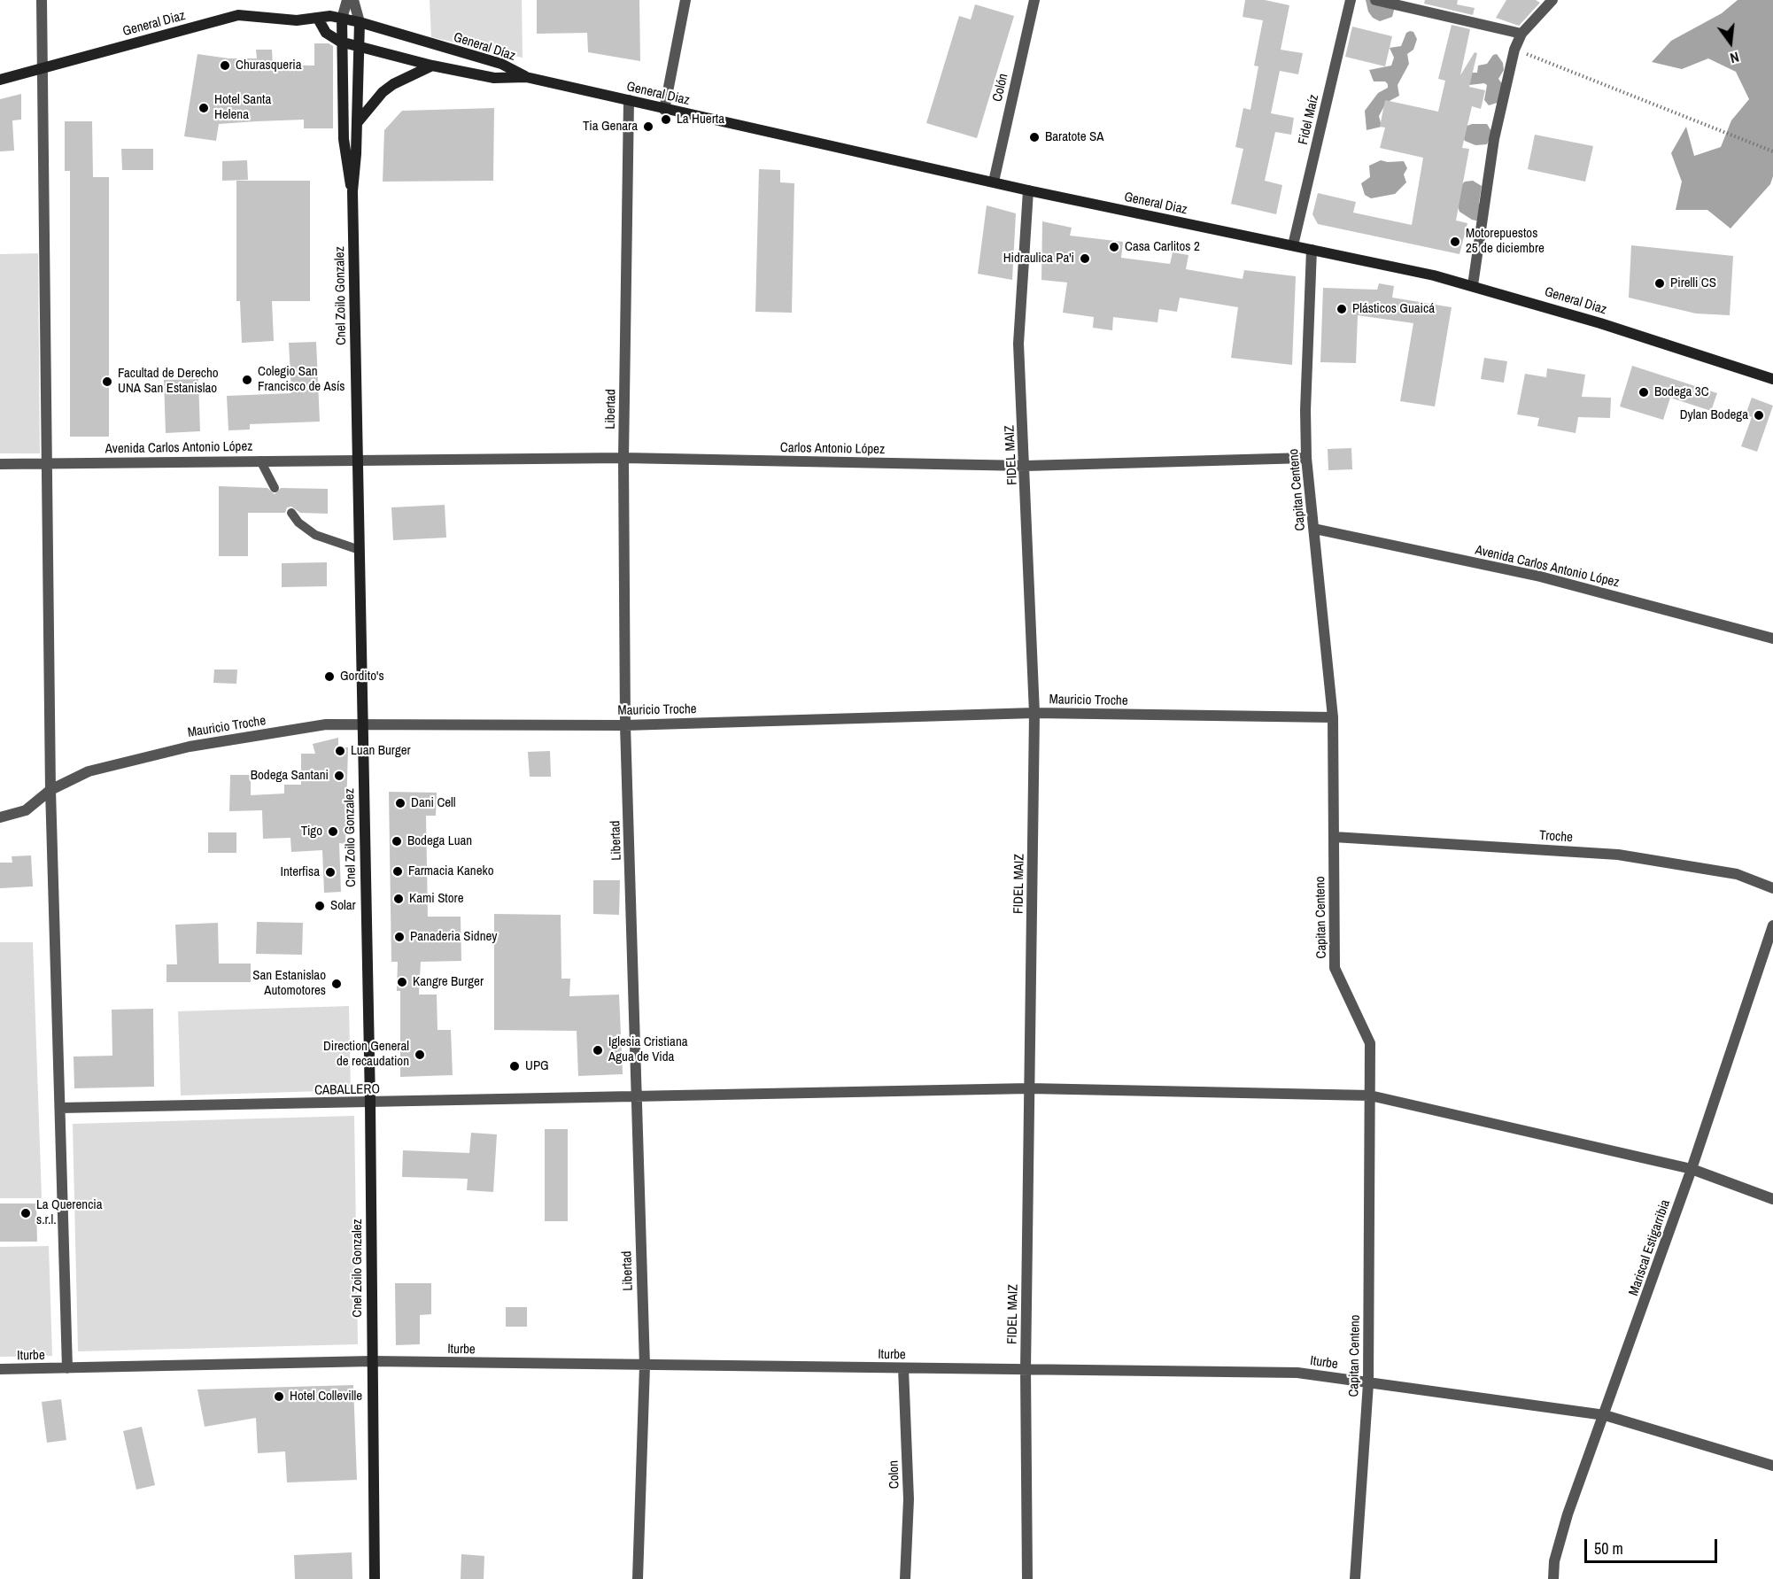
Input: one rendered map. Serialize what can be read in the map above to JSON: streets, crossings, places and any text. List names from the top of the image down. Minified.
{"streets":{"main road":["General Diaz","General Díaz","Cnel Zoilo Gonzalez"],"street":["Colón","Fidel Maíz","Libertad","Avenida Carlos Antonio López","Carlos Antonio López","FIDEL MAIZ","Capitan Centeno","Mauricio Troche","Troche","CABALLERO","Mariscal Estigarribia","Iturbe","Colon"]},"crossings":[["General Diaz","General Díaz"],["General Diaz","Colón"],["General Diaz","Fidel Maíz"],["General Diaz","Cnel Zoilo Gonzalez"],["General Diaz","Libertad"],["General Diaz","FIDEL MAIZ"],["General Diaz","Capitan Centeno"],["General Díaz","Cnel Zoilo Gonzalez"],["Cnel Zoilo Gonzalez","Avenida Carlos Antonio López"],["Cnel Zoilo Gonzalez","Carlos Antonio López"],["Cnel Zoilo Gonzalez","Mauricio Troche"],["Cnel Zoilo Gonzalez","CABALLERO"],["Cnel Zoilo Gonzalez","Iturbe"],["Libertad","Carlos Antonio López"],["Libertad","Mauricio Troche"],["Libertad","CABALLERO"],["Libertad","Iturbe"],["Avenida Carlos Antonio López","Carlos Antonio López"],["Avenida Carlos Antonio López","Capitan Centeno"],["Carlos Antonio López","FIDEL MAIZ"],["Carlos Antonio López","Capitan Centeno"],["FIDEL MAIZ","Mauricio Troche"],["FIDEL MAIZ","CABALLERO"],["FIDEL MAIZ","Iturbe"],["Capitan Centeno","Mauricio Troche"],["Capitan Centeno","Troche"],["Capitan Centeno","CABALLERO"],["Capitan Centeno","Iturbe"],["CABALLERO","Mariscal Estigarribia"],["Mariscal Estigarribia","Iturbe"],["Iturbe","Colon"]],"places":["Churasqueria","Hotel Santa Helena","La Huerta","Tia Genara","Baratote SA","Motorepuestos 25 de diciembre","Casa Carlitos 2","Hidraulica Pa'i","Pirelli CS","Plásticos Guaicá","Colegio San Francisco de Asís","Facultad de Derecho UNA San Estanislao","Bodega 3C","Dylan Bodega","Gordito's","Luan Burger","Bodega Santani","Dani Cell","Tigo","Bodega Luan","Farmacia Kaneko","Interfisa","Kami Store","Solar","Panaderia Sidney","Kangre Burger","San Estanislao Automotores","Iglesia Cristiana Agua de Vida","Direction General de recaudation","UPG","La Querencia s.r.l.","Hotel Colleville"],"scale_bar":"50 m","north":"bottom"}
